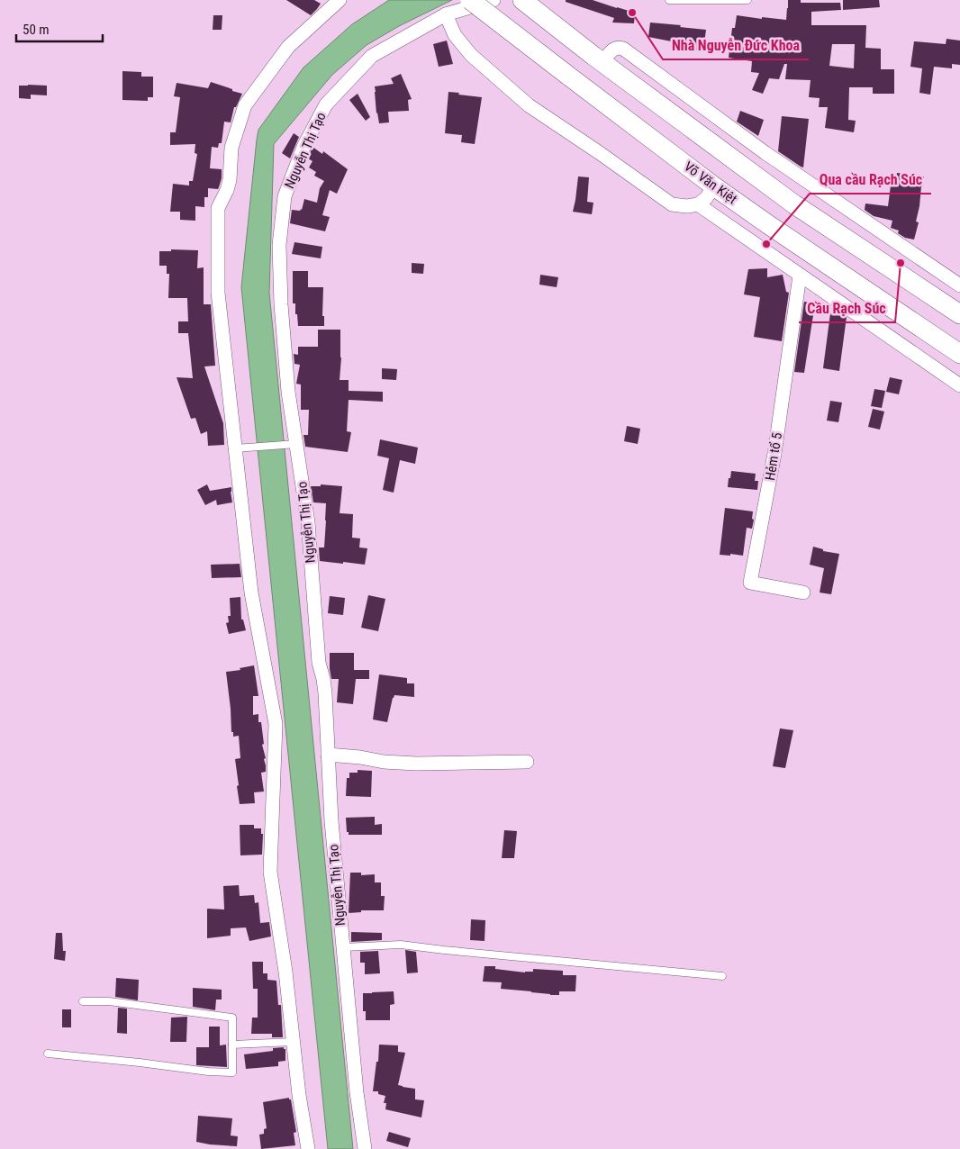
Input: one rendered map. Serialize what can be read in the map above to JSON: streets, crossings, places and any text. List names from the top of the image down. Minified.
{"streets":{"main road":["Võ Văn Kiệt"],"street":["Nguyễn Thị Tạo","Hẻm tổ 5"]},"places":["Nhà Nguyễn Đức Khoa","Qua cầu Rạch Súc","Cầu Rạch Súc"],"scale_bar":"50 m"}
